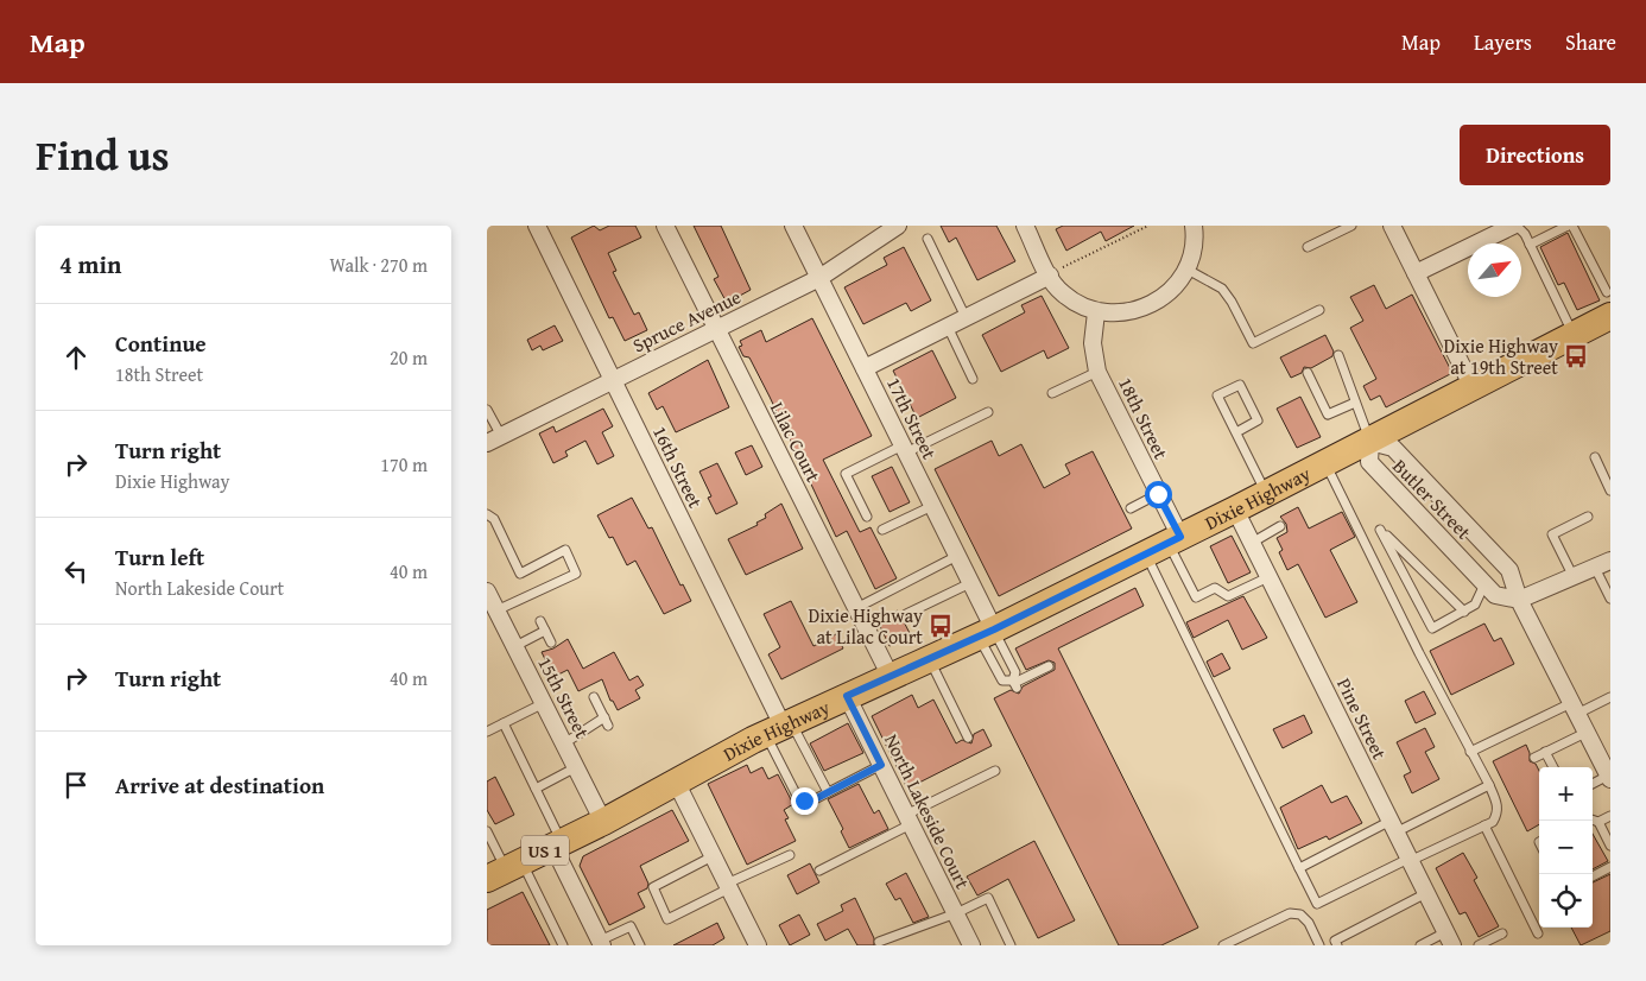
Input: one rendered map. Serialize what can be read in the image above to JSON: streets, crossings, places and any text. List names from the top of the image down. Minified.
{"streets":{"main road":["Dixie Highway","US 1"],"street":["Spruce Avenue","17th Street","18th Street","Lilac Court","16th Street","Butler Street","15th Street","Pine Street","North Lakeside Court"]},"crossings":[["Spruce Avenue","17th Street"],["Spruce Avenue","Lilac Court"],["Spruce Avenue","16th Street"],["17th Street","Dixie Highway"],["18th Street","Dixie Highway"],["Lilac Court","Dixie Highway"],["16th Street","Dixie Highway"],["Dixie Highway","Butler Street"],["Dixie Highway","15th Street"],["Dixie Highway","Pine Street"],["Dixie Highway","North Lakeside Court"]],"places":{"bus stop":["Dixie Highway at 19th Street","Dixie Highway at Lilac Court"]},"north":"top right","page":{"header":"Map","nav":["Map","Layers","Share"],"title":"Find us","buttons":"Directions","heading":["4 min","Walk · 270 m"],"list":[["Continue","18th Street","20 m"],["Turn right","Dixie Highway","170 m"],["Turn left","North Lakeside Court","40 m"],["Turn right","40 m"],"Arrive at destination"],"map_buttons":["+","−"]}}
